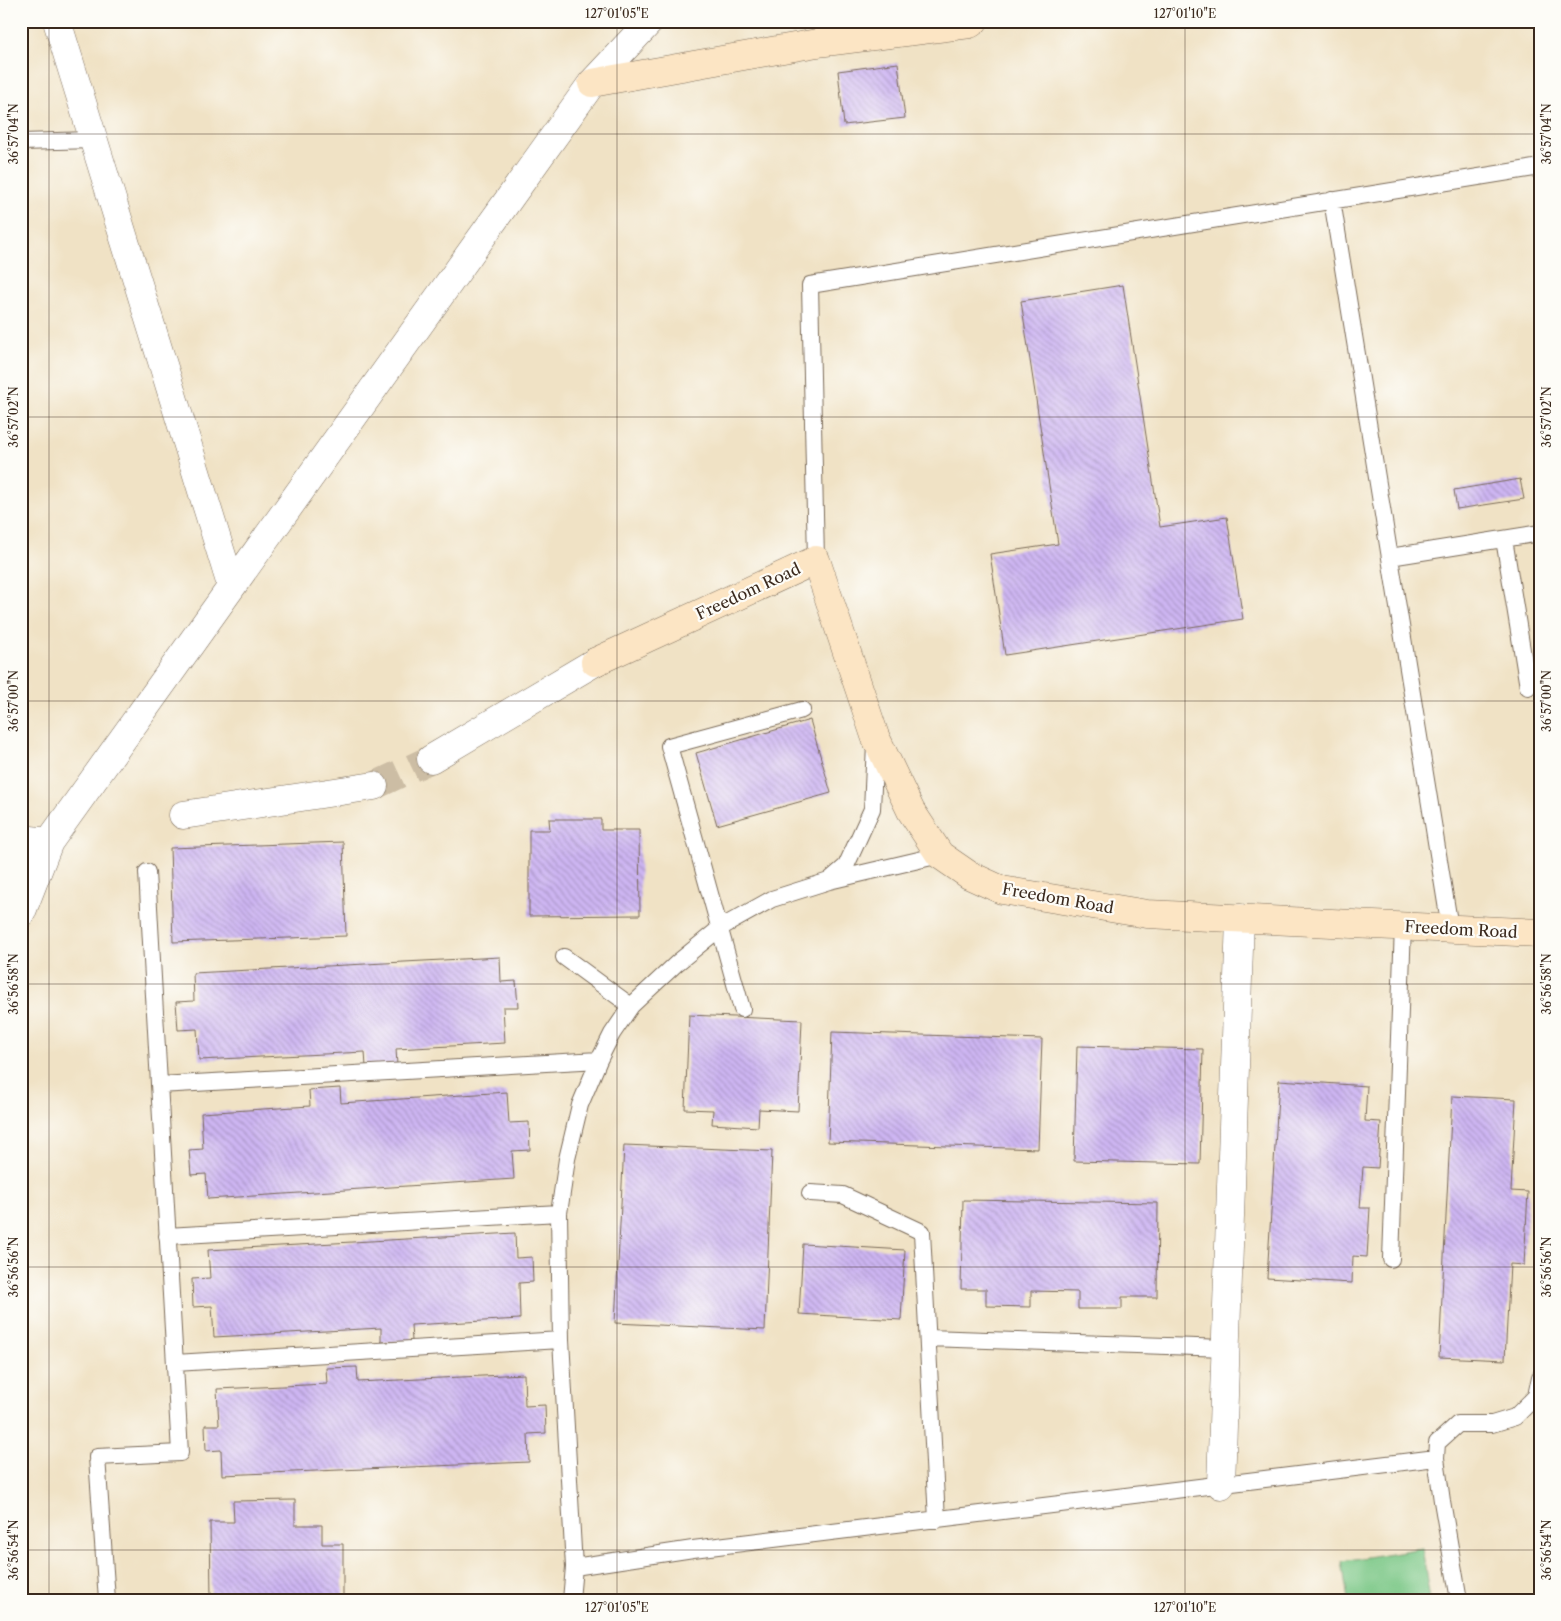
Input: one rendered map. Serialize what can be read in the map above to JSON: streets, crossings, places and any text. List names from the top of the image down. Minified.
{"streets":{"street":["Freedom Road"]},"coordinates":["127°01'05\"E","127°01'10\"E","36°57'04\"N","36°57'02\"N","36°57'00\"N","36°56'58\"N","36°56'56\"N","36°56'54\"N"]}
